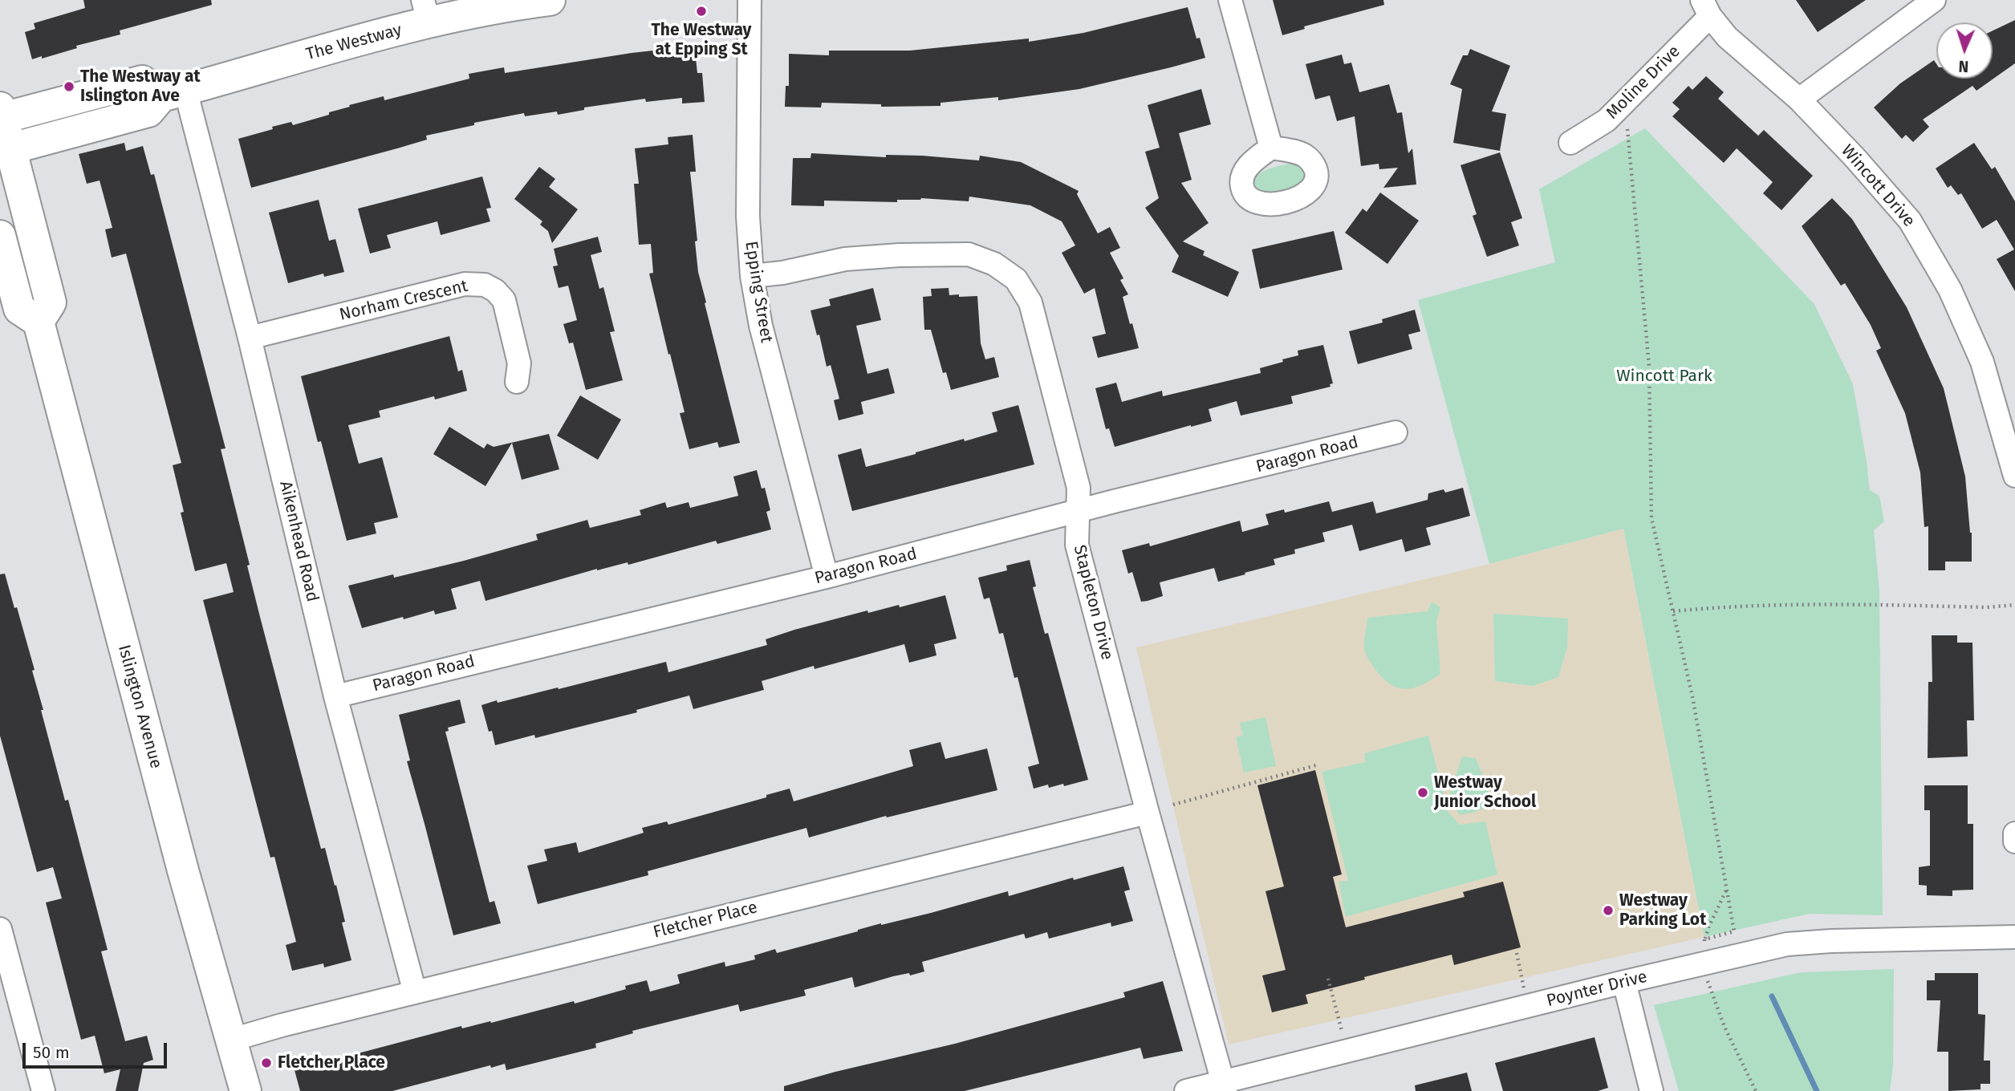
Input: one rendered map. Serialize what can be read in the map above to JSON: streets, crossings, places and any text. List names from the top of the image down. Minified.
{"streets":{"main road":["The Westway","Islington Avenue"],"street":["Moline Drive","Wincott Drive","Epping Street","Norham Crescent","Paragon Road","Aikenhead Road","Stapleton Drive","Fletcher Place","Poynter Drive"]},"crossings":[["The Westway","Aikenhead Road"],["Moline Drive","Wincott Drive"],["Epping Street","Paragon Road"],["Epping Street","Stapleton Drive"],["Norham Crescent","Aikenhead Road"],["Paragon Road","Aikenhead Road"],["Paragon Road","Stapleton Drive"],["Aikenhead Road","Fletcher Place"],["Stapleton Drive","Fletcher Place"],["Stapleton Drive","Poynter Drive"],["Islington Avenue","Fletcher Place"]],"parks":["Wincott Park"],"places":["The Westway at Epping St","The Westway at Islington Ave","Westway Junior School","Westway Parking Lot","Fletcher Place"],"scale_bar":"50 m","north":"bottom"}
